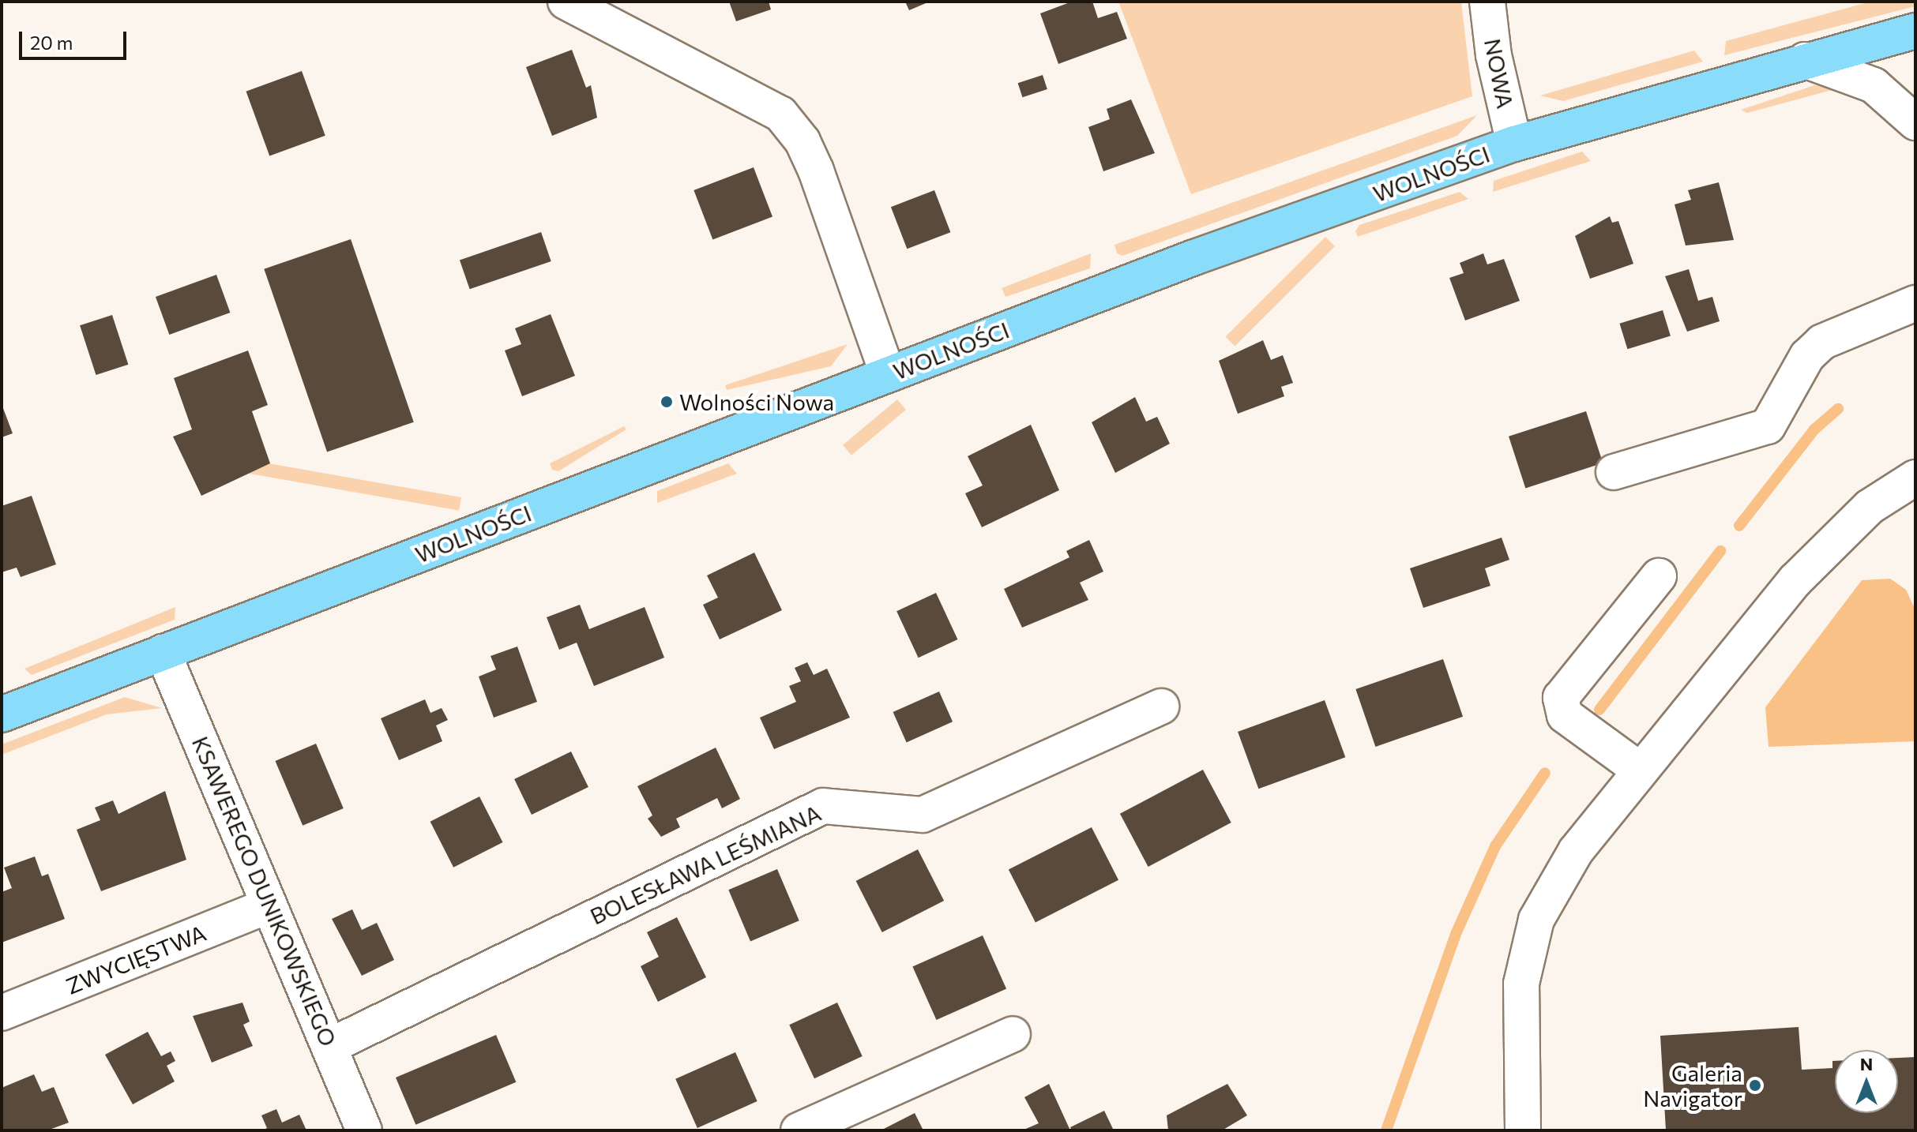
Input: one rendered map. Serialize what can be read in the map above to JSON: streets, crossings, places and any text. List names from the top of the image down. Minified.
{"streets":{"main road":["WOLNOŚCI"],"street":["NOWA","BOLESŁAWA LEŚMIANA","KSAWEREGO DUNIKOWSKIEGO","ZWYCIĘSTWA"]},"crossings":[["NOWA","WOLNOŚCI"],["WOLNOŚCI","KSAWEREGO DUNIKOWSKIEGO"],["BOLESŁAWA LEŚMIANA","KSAWEREGO DUNIKOWSKIEGO"],["KSAWEREGO DUNIKOWSKIEGO","ZWYCIĘSTWA"]],"places":["Wolności Nowa","Galeria Navigator"],"scale_bar":"20 m","north":"top"}
